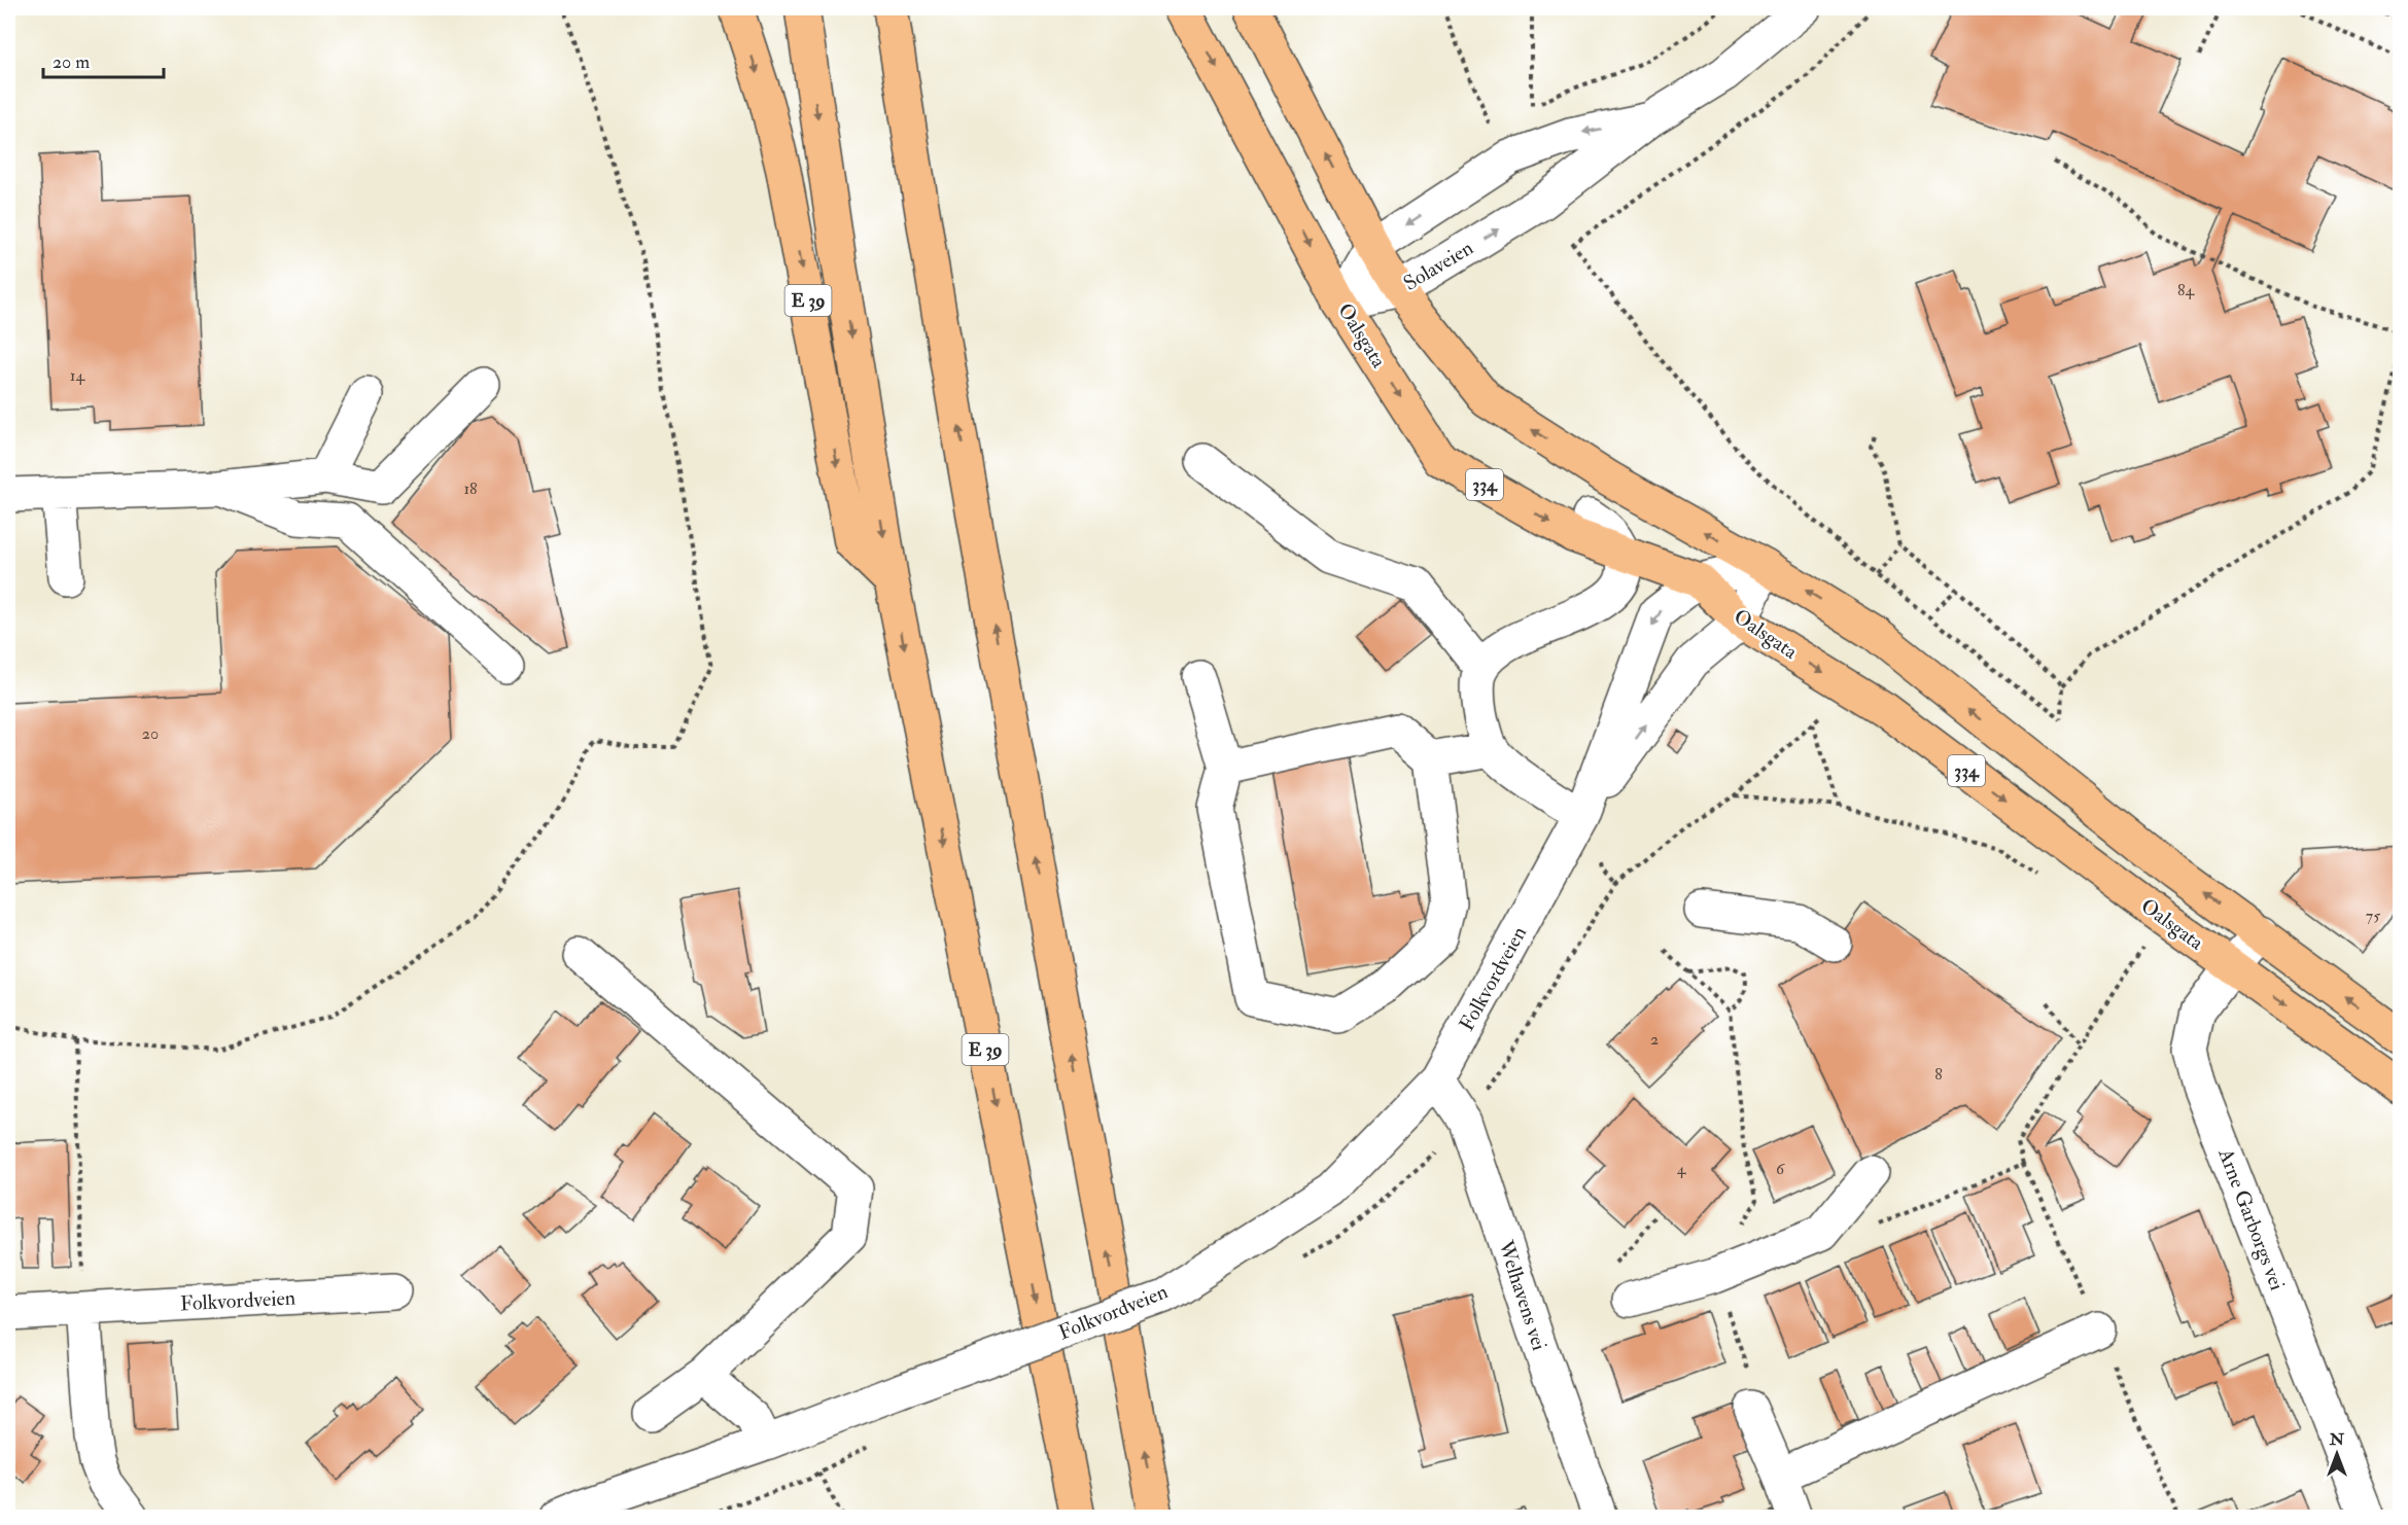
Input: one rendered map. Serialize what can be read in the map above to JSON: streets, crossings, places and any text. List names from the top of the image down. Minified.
{"streets":{"main road":["E 39","Oalsgata","334"],"street":["Solaveien","Folkvordveien","Arne Garborgs vei","Welhavens vei"]},"crossings":[["Solaveien","Oalsgata"],["Solaveien","334"],["Oalsgata","Folkvordveien"],["Oalsgata","Arne Garborgs vei"],["334","Folkvordveien"],["334","Arne Garborgs vei"],["Folkvordveien","Welhavens vei"]],"house_numbers":["84","14","18","20","75","2","8","4","6"],"scale_bar":"20 m","north":"top"}
